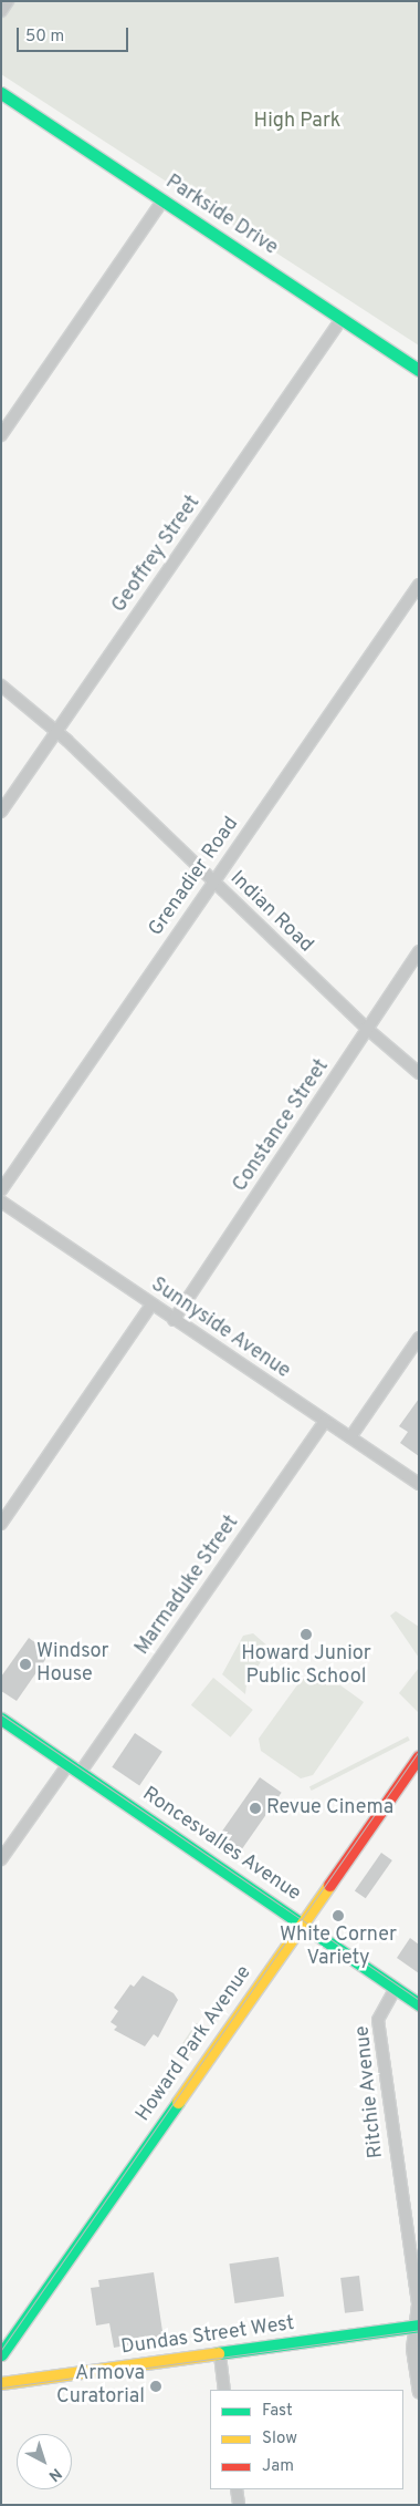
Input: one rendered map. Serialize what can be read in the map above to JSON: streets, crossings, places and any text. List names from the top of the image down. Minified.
{"streets":{"street":["Parkside Drive","Geoffrey Street","Grenadier Road","Indian Road","Constance Street","Sunnyside Avenue","Marmaduke Street","Roncesvalles Avenue","Howard Park Avenue","Ritchie Avenue","Dundas Street West"]},"crossings":[["Parkside Drive","Geoffrey Street"],["Geoffrey Street","Indian Road"],["Grenadier Road","Indian Road"],["Indian Road","Constance Street"],["Constance Street","Sunnyside Avenue"],["Sunnyside Avenue","Marmaduke Street"],["Marmaduke Street","Roncesvalles Avenue"],["Roncesvalles Avenue","Howard Park Avenue"],["Roncesvalles Avenue","Ritchie Avenue"],["Ritchie Avenue","Dundas Street West"]],"parks":["High Park"],"places":["Howard Junior Public School","Windsor House","Revue Cinema","White Corner Variety","Armova Curatorial"],"legend":["Fast","Slow","Jam"],"scale_bar":"50 m","north":"bottom right"}
